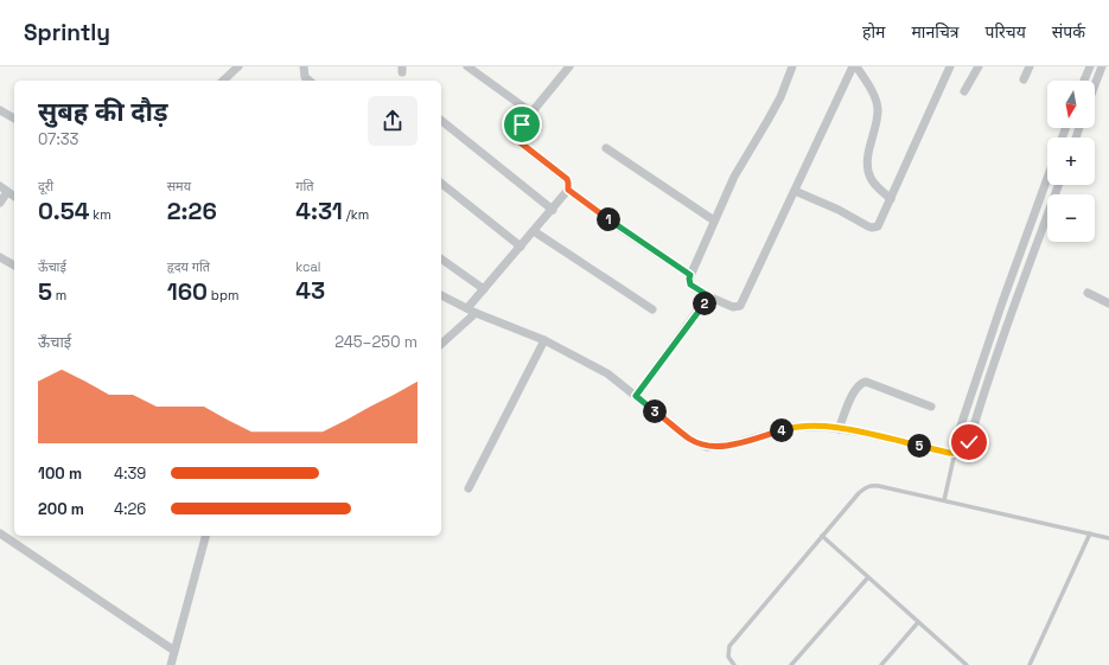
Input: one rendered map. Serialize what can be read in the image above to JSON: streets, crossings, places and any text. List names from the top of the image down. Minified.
{"north":"bottom","page":{"header":"Sprintly","nav":["होम","मानचित्र","परिचय","संपर्क"],"map_buttons":["+","−"],"heading":["सुबह की दौड़","07:33"],"stats":[["दूरी","0.54 km"],["समय","2:26"],["गति","4:31 /km"],["ऊँचाई","5 m"],["हृदय गति","160 bpm"],["kcal","43"]],"pins":["1","2","3","4","5"],"chart":["ऊँचाई","245–250 m"],"list":[{"name":"100 m","note":"4:39"},{"name":"200 m","note":"4:26"}]}}
